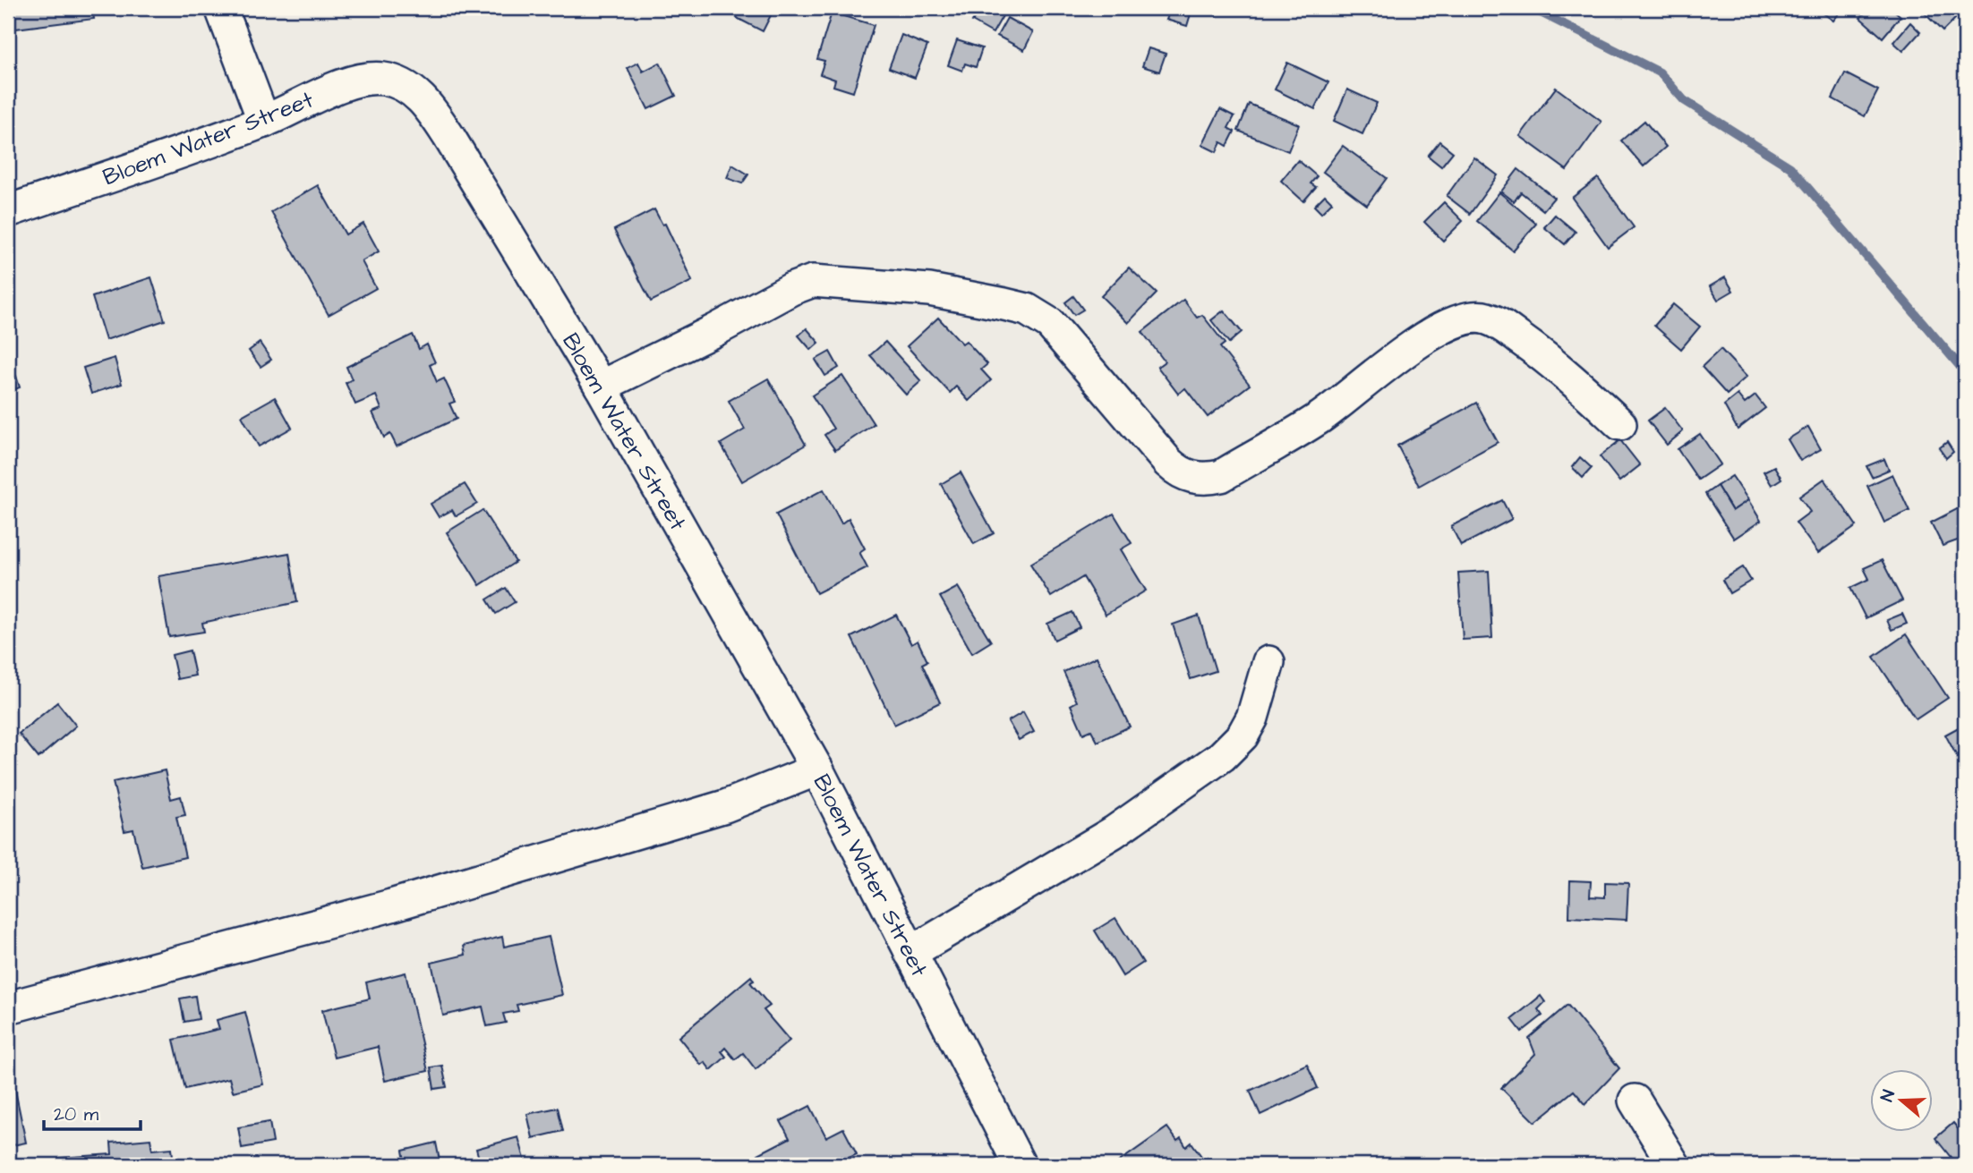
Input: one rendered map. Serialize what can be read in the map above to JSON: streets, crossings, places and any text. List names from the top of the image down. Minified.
{"streets":{"street":["Bloem Water Street"]},"scale_bar":"20 m","north":"left"}
